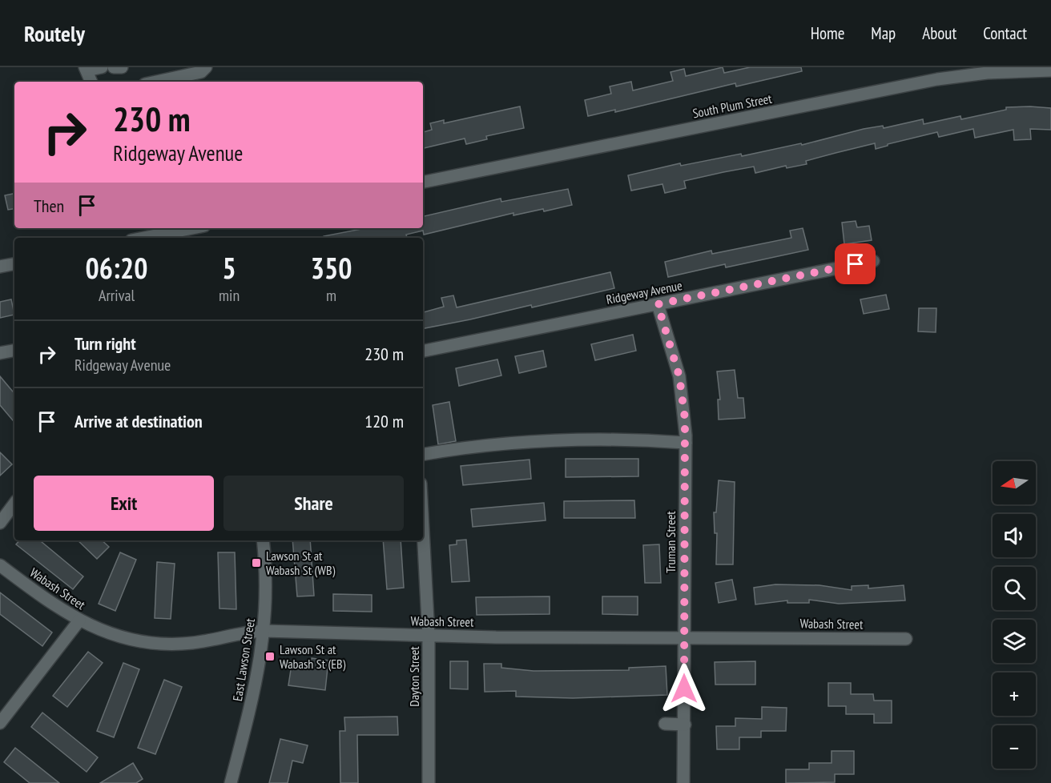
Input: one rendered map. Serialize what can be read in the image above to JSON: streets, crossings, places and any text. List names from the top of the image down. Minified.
{"streets":{"street":["South Plum Street","Ridgeway Avenue","Truman Street","Wabash Street","East Lawson Street","Dayton Street"]},"crossings":[["Ridgeway Avenue","Truman Street"],["Truman Street","Wabash Street"],["Wabash Street","East Lawson Street"],["Wabash Street","Dayton Street"]],"places":{"transit":["Lawson St at Wabash St (WB)","Lawson St at Wabash St (EB)"]},"north":"left","page":{"header":"Routely","nav":["Home","Map","About","Contact"],"turn":["230 m","Ridgeway Avenue"],"then":"Then","eta":["06:20","Arrival","5","min","350","m"],"list":[{"name":"Turn right","note":"Ridgeway Avenue","value":"230 m"},{"name":"Arrive at destination","value":"120 m"}],"map_buttons":["+","−"],"buttons":["Exit","Share"]}}
